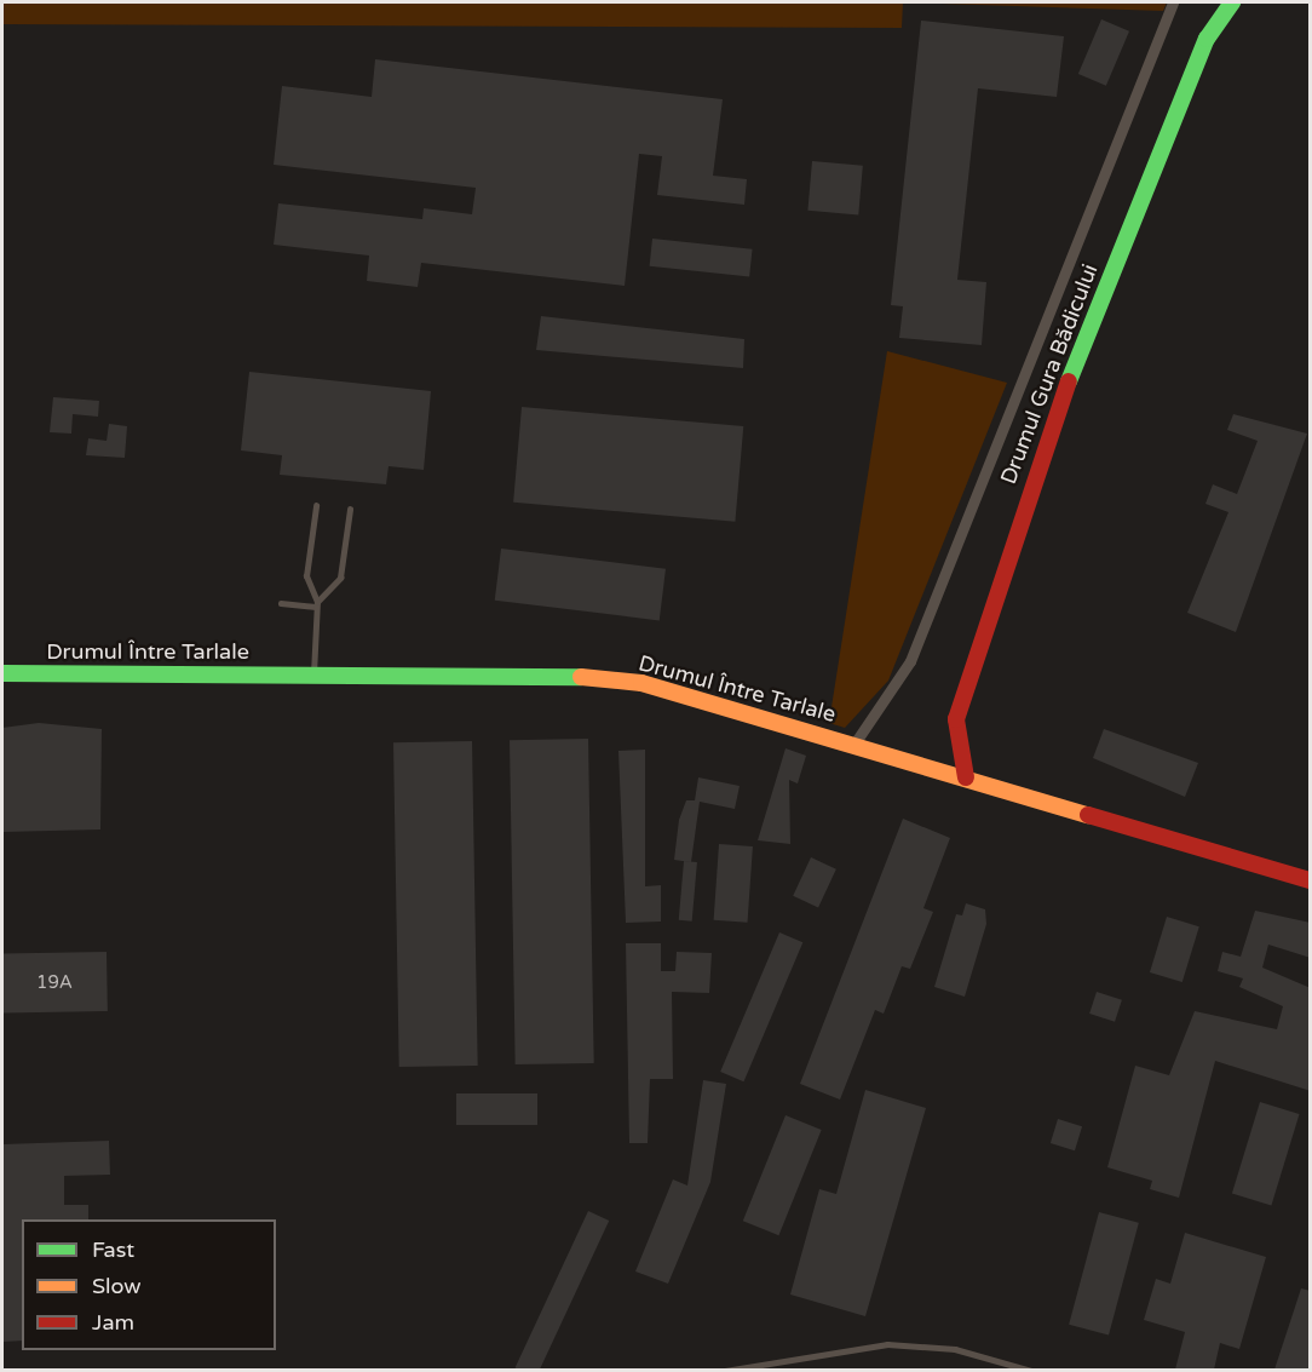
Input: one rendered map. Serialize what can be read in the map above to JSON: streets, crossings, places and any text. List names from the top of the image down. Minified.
{"streets":{"main road":["Drumul Gura Bădicului","Drumul Între Tarlale"]},"crossings":[["Drumul Gura Bădicului","Drumul Între Tarlale"]],"house_numbers":["19A"],"legend":["Fast","Slow","Jam"]}
